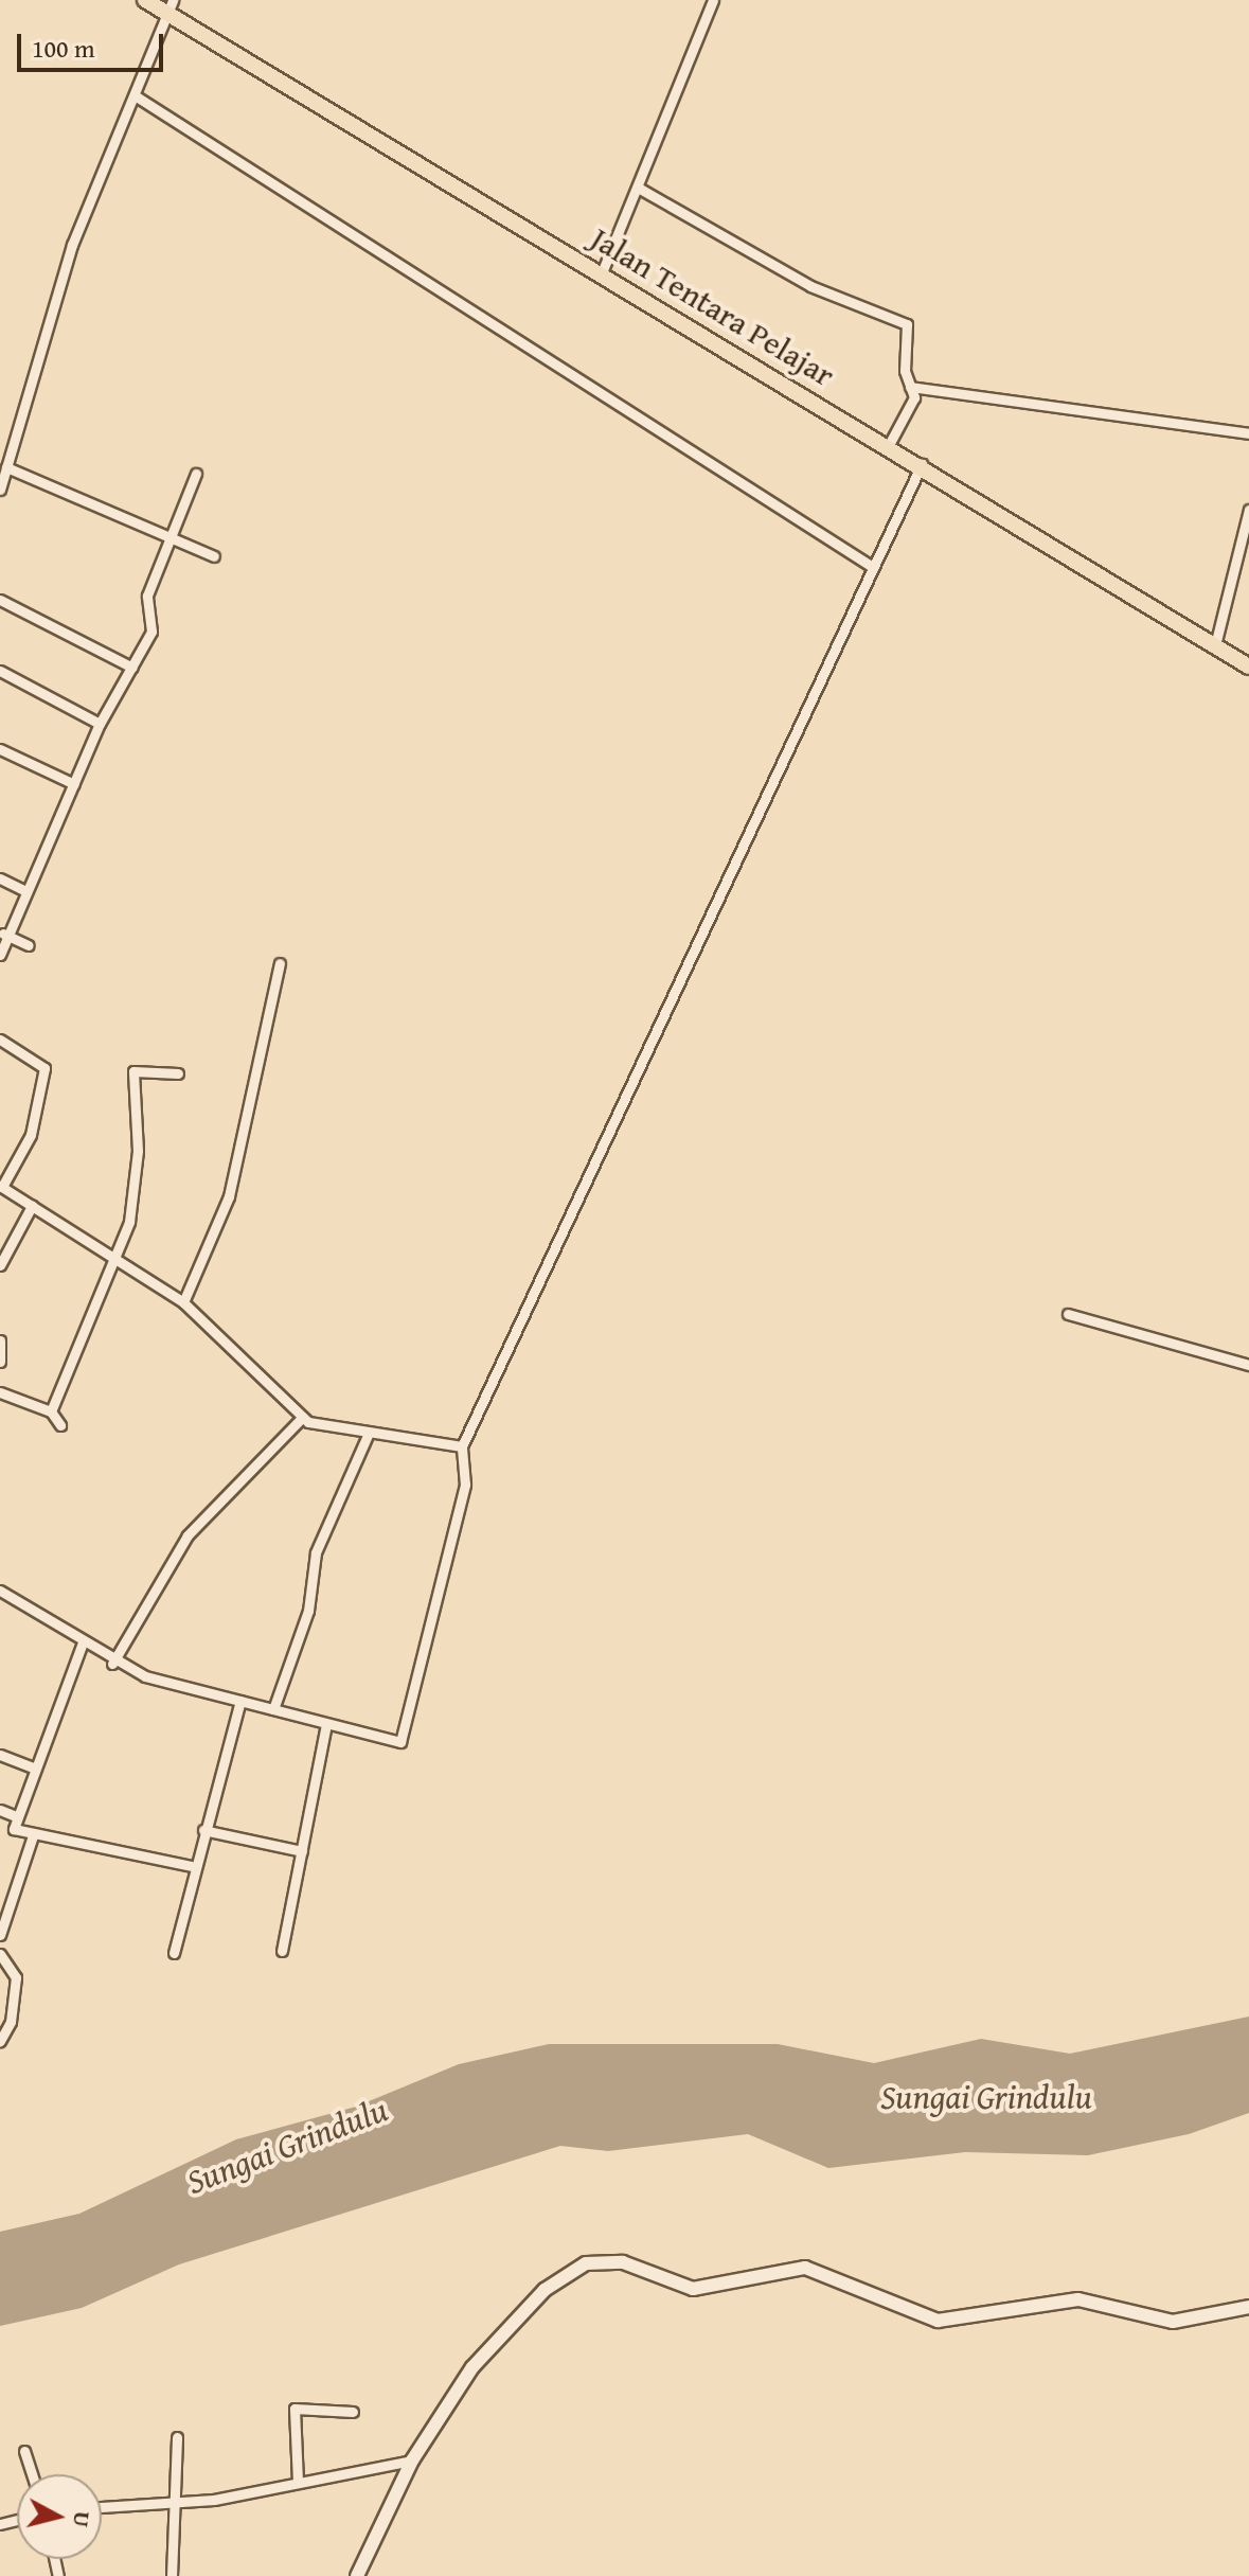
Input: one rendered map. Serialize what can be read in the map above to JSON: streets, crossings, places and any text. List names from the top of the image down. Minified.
{"streets":{"main road":["Jalan Tentara Pelajar"]},"water":["Sungai Grindulu"],"scale_bar":"100 m","north":"right"}
